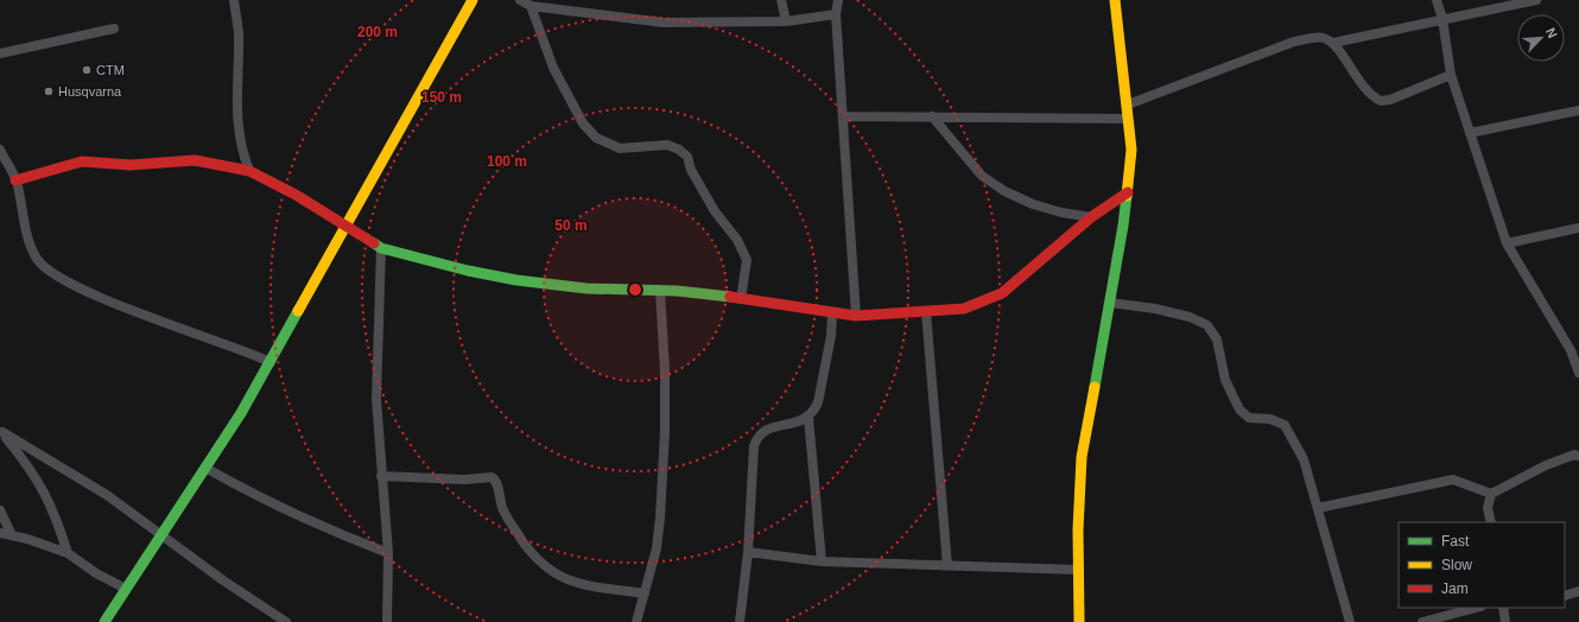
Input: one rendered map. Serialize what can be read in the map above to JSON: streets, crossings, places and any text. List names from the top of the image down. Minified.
{"places":["CTM","Husqvarna"],"legend":["Fast","Slow","Jam"],"north":"top right","rings":["200 m","150 m","100 m","50 m"]}
